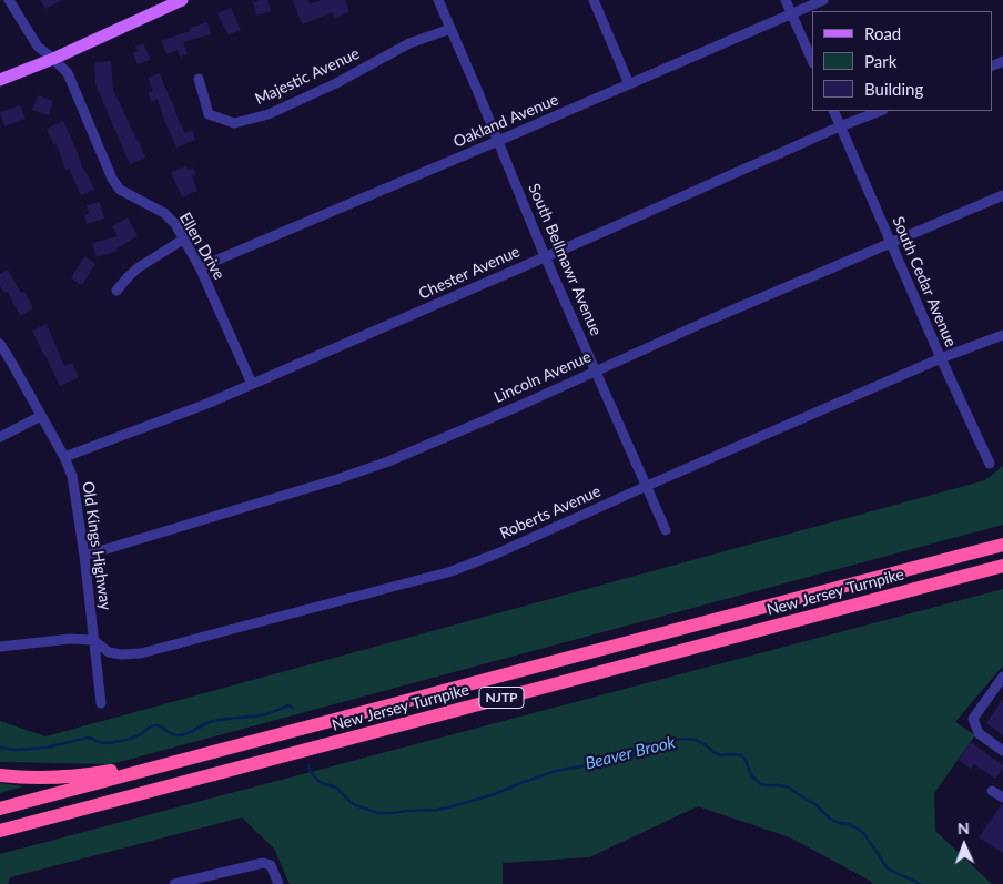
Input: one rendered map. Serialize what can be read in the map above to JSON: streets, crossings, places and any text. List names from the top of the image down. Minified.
{"streets":{"highway":["New Jersey Turnpike","NJTP"],"street":["Majestic Avenue","Oakland Avenue","Ellen Drive","South Bellmawr Avenue","Chester Avenue","South Cedar Avenue","Lincoln Avenue","Roberts Avenue","Old Kings Highway"]},"crossings":[["Majestic Avenue","South Bellmawr Avenue"],["Oakland Avenue","Ellen Drive"],["Oakland Avenue","South Bellmawr Avenue"],["Ellen Drive","Chester Avenue"],["South Bellmawr Avenue","Chester Avenue"],["South Bellmawr Avenue","Lincoln Avenue"],["South Bellmawr Avenue","Roberts Avenue"],["Chester Avenue","South Cedar Avenue"],["Chester Avenue","Old Kings Highway"],["South Cedar Avenue","Lincoln Avenue"],["South Cedar Avenue","Roberts Avenue"],["Lincoln Avenue","Old Kings Highway"],["Roberts Avenue","Old Kings Highway"]],"water":["Beaver Brook"],"legend":["Road","Park","Building"],"north":"top"}
